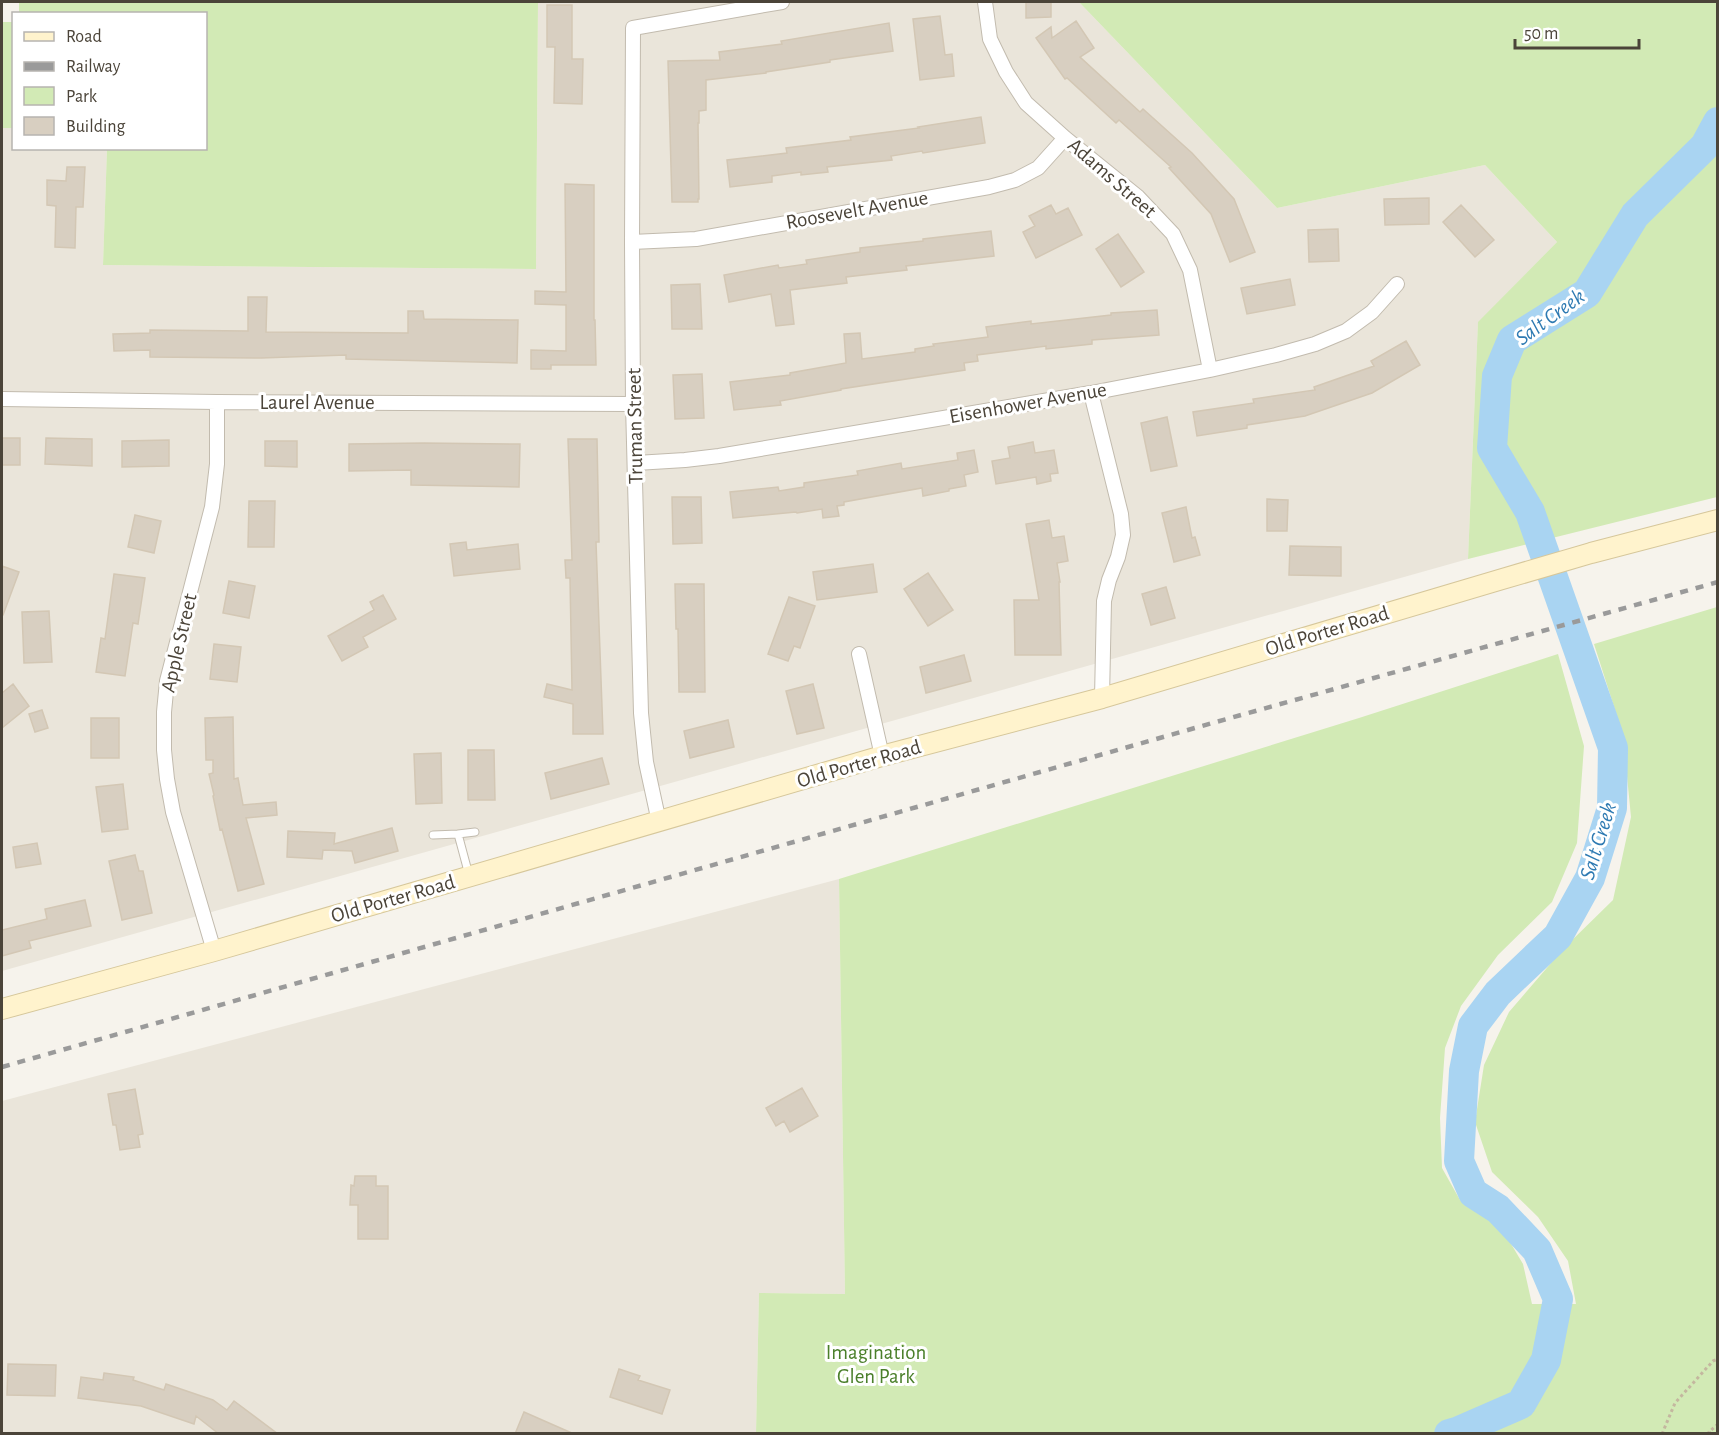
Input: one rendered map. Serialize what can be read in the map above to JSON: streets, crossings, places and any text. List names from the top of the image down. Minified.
{"streets":{"street":["Adams Street","Roosevelt Avenue","Laurel Avenue","Eisenhower Avenue","Truman Street","Old Porter Road","Apple Street"]},"crossings":[["Adams Street","Roosevelt Avenue"],["Adams Street","Eisenhower Avenue"],["Roosevelt Avenue","Truman Street"],["Laurel Avenue","Truman Street"],["Laurel Avenue","Apple Street"],["Eisenhower Avenue","Truman Street"],["Truman Street","Old Porter Road"],["Old Porter Road","Apple Street"]],"water":["Salt Creek"],"parks":["Imagination Glen Park"],"legend":["Road","Railway","Park","Building"],"scale_bar":"50 m"}
